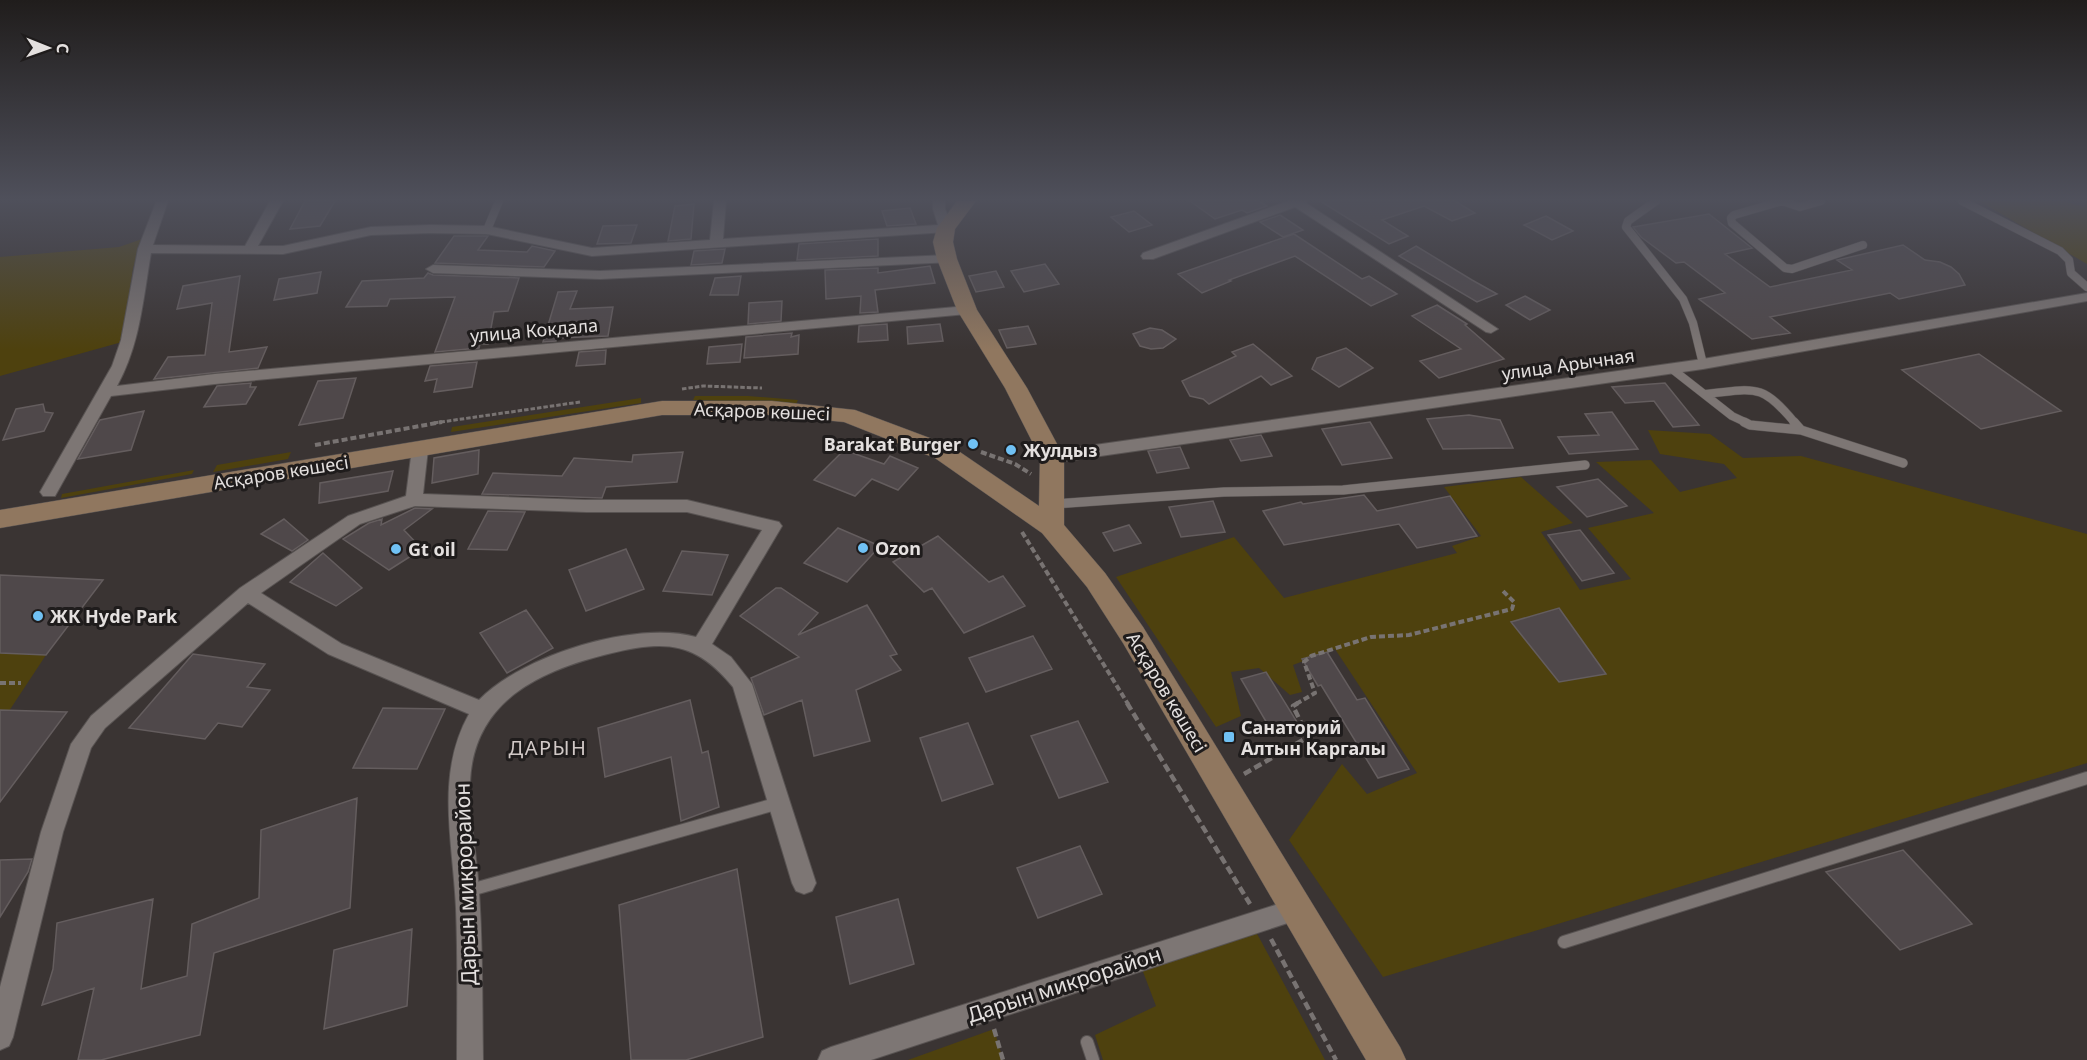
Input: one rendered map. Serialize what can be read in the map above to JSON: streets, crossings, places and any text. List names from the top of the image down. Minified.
{"streets":{"street":["улица Кокдала","улица Арычная","Асқаров көшесі","Дарын микрорайон"]},"crossings":[["Асқаров көшесі","Дарын микрорайон"]],"districts":["ДАРЫН"],"places":{"other":["Barakat Burger","Жулдыз","Ozon","Gt oil","ЖК Hyde Park"],"transit":["Санаторий Алтын Каргалы"]},"north":"right"}
